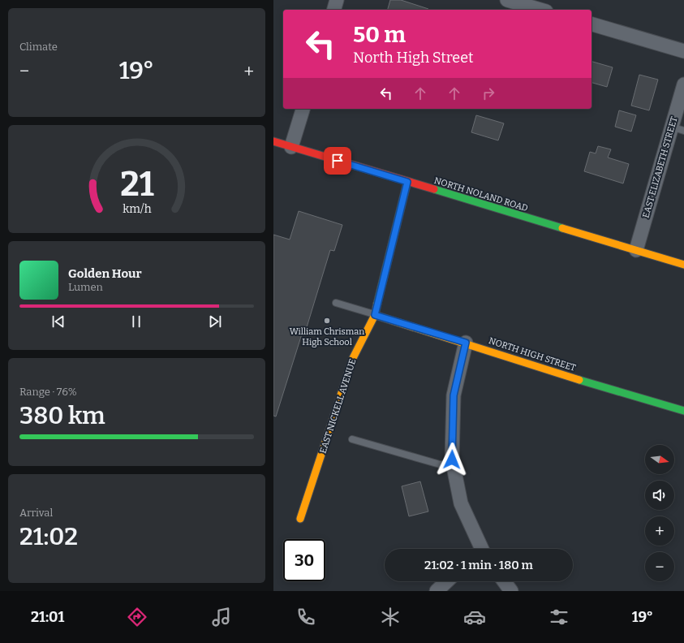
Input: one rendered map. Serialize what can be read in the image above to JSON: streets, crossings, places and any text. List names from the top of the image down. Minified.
{"streets":{"street":["EAST ELIZABETH STREET","NORTH NOLAND ROAD","NORTH HIGH STREET","EAST NICKELL AVENUE"]},"crossings":[["EAST ELIZABETH STREET","NORTH NOLAND ROAD"],["NORTH NOLAND ROAD","EAST NICKELL AVENUE"],["NORTH HIGH STREET","EAST NICKELL AVENUE"]],"places":["William Chrisman High School"],"north":"right","page":{"tile":["Climate",["Range · 76%","380 km"],["Arrival","21:02"]],"turn":["50 m","North High Street"],"heat":["−","19°","+"],"song":["Golden Hour","Lumen"],"map_buttons":["+","−"],"limit":"30","trip":"21:02 · 1 min · 180 m","tabs":["21:01","19°"],"gauge":["21","km/h"]}}
